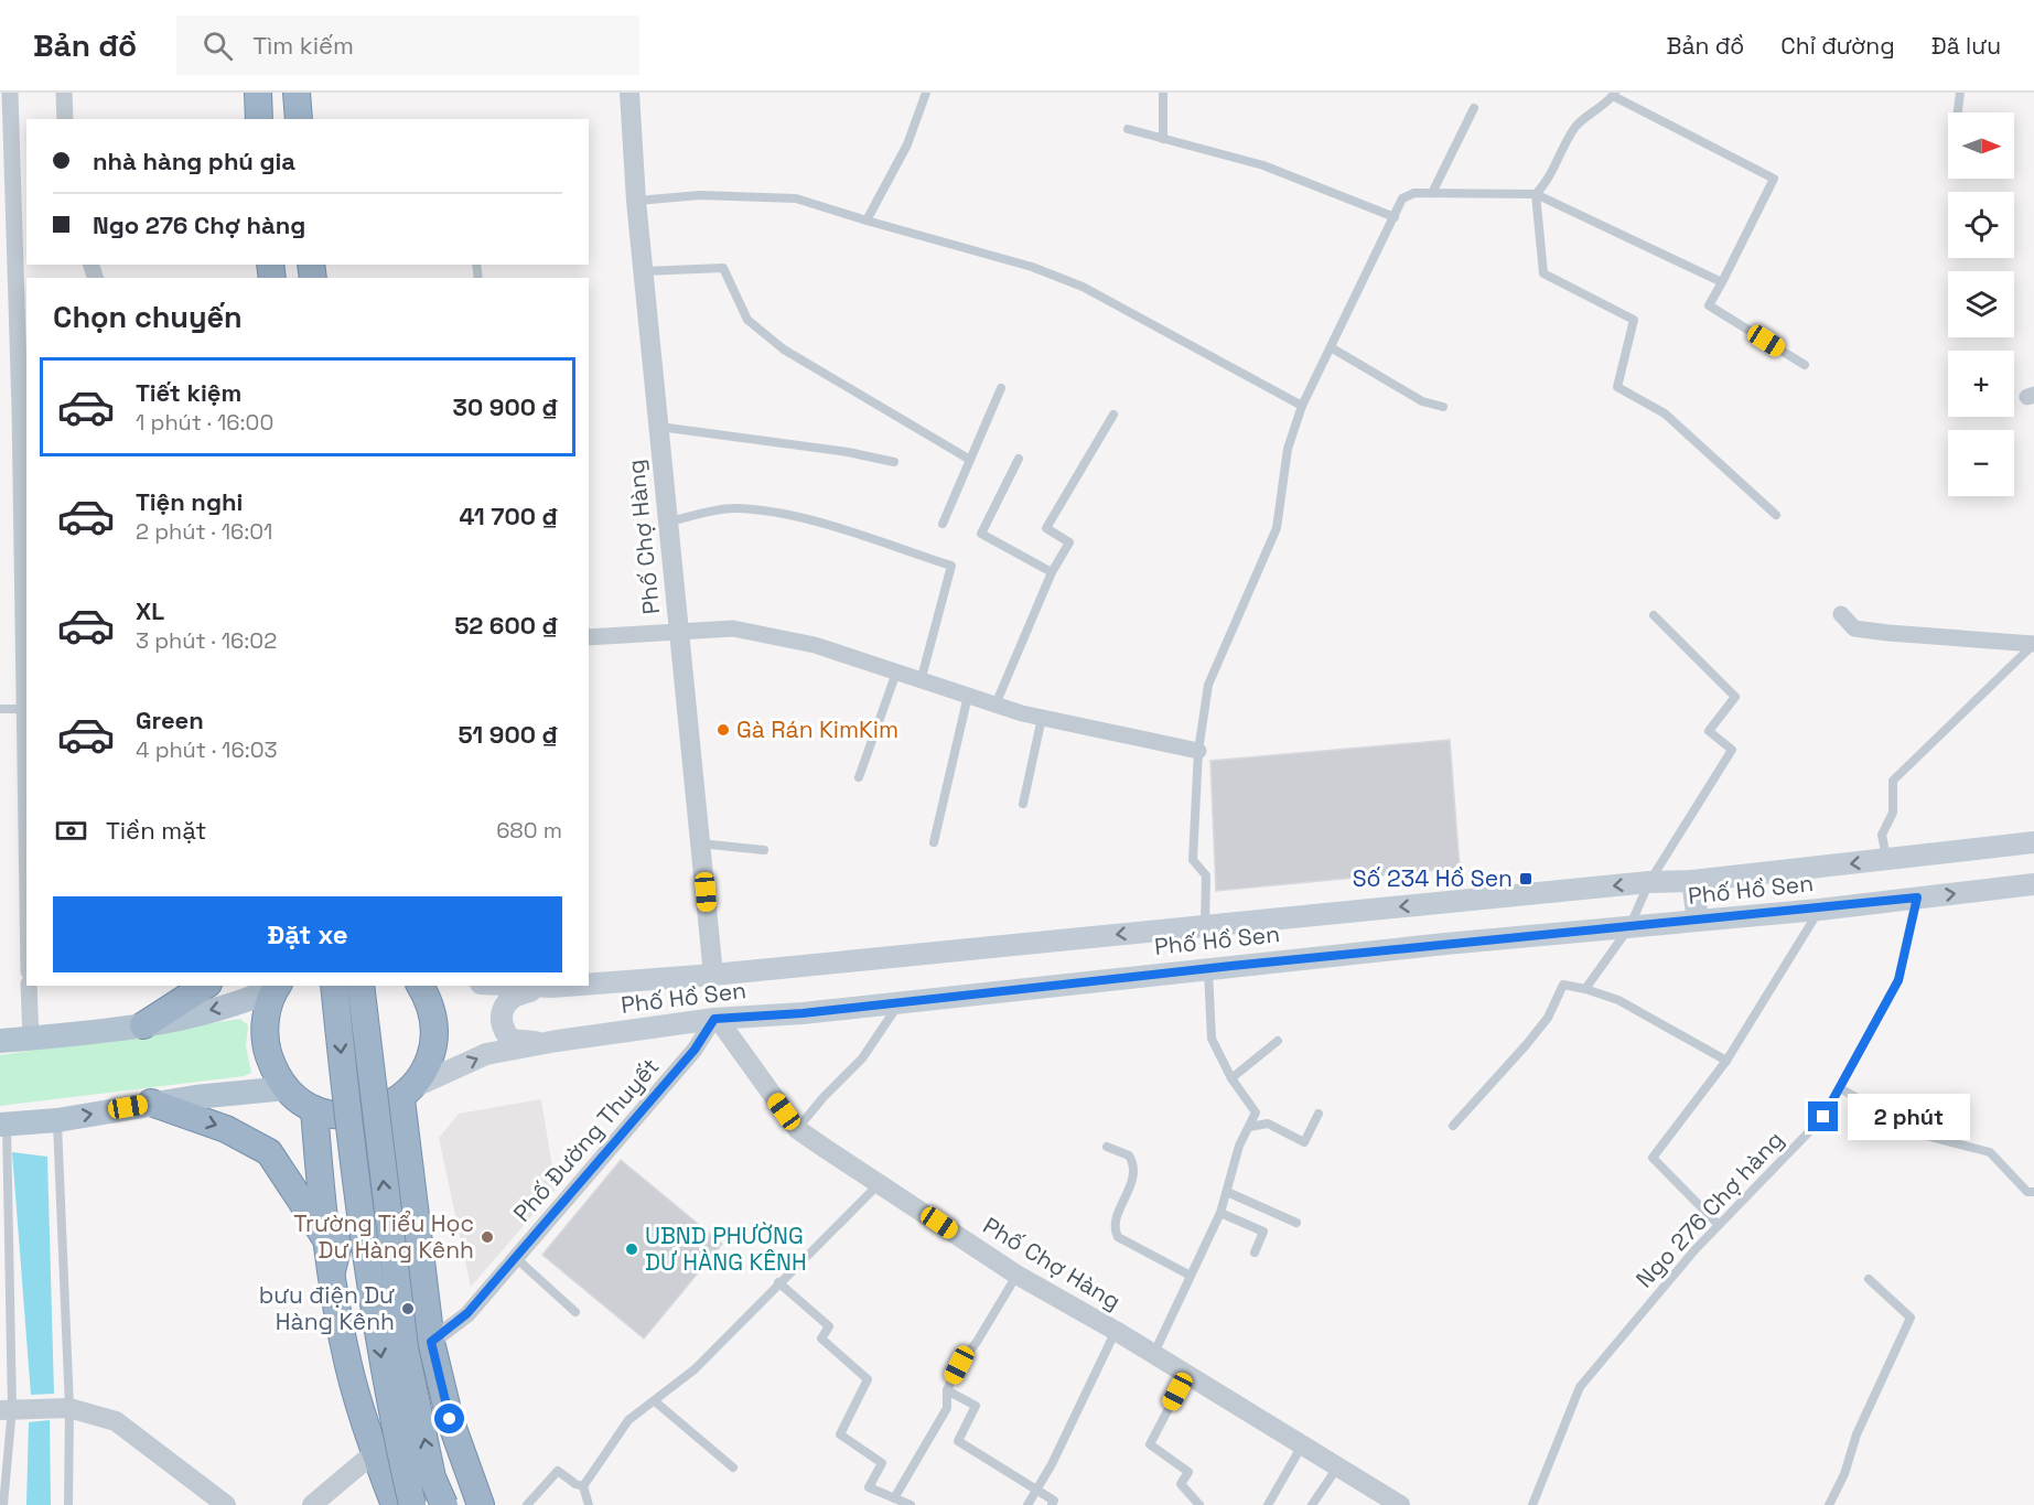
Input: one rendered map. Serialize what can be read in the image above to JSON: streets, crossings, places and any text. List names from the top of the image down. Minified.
{"streets":{"main road":["Phố Hồ Sen"],"street":["Phố Chợ Hàng","Phố Đường Thuyết"],"lane":["Ngo 276 Chợ hàng"]},"crossings":[["Phố Chợ Hàng","Phố Hồ Sen"],["Phố Chợ Hàng","Phố Đường Thuyết"],["Phố Hồ Sen","Phố Đường Thuyết"],["Phố Hồ Sen","Ngo 276 Chợ hàng"]],"places":{"other":["Gà Rán KimKim","Trường Tiểu Học Dư Hàng Kênh","UBND PHƯỜNG DƯ HÀNG KÊNH","bưu điện Dư Hàng Kênh"],"transit":["Số 234 Hồ Sen"]},"north":"right","page":{"header":"Bản đồ","search":"Tìm kiếm","nav":["Bản đồ","Chỉ đường","Đã lưu"],"map_buttons":["+","−"],"banner":["nhà hàng phú gia","Ngo 276 Chợ hàng"],"heading":"Chọn chuyến","list":[{"name":"Tiết kiệm","note":"1 phút · 16:00","value":"30 900 ₫"},{"name":"Tiện nghi","note":"2 phút · 16:01","value":"41 700 ₫"},{"name":"XL","note":"3 phút · 16:02","value":"52 600 ₫"},{"name":"Green","note":"4 phút · 16:03","value":"51 900 ₫"}],"pay":["Tiền mặt","680 m"],"buttons":"Đặt xe","bubble":"2 phút"}}
